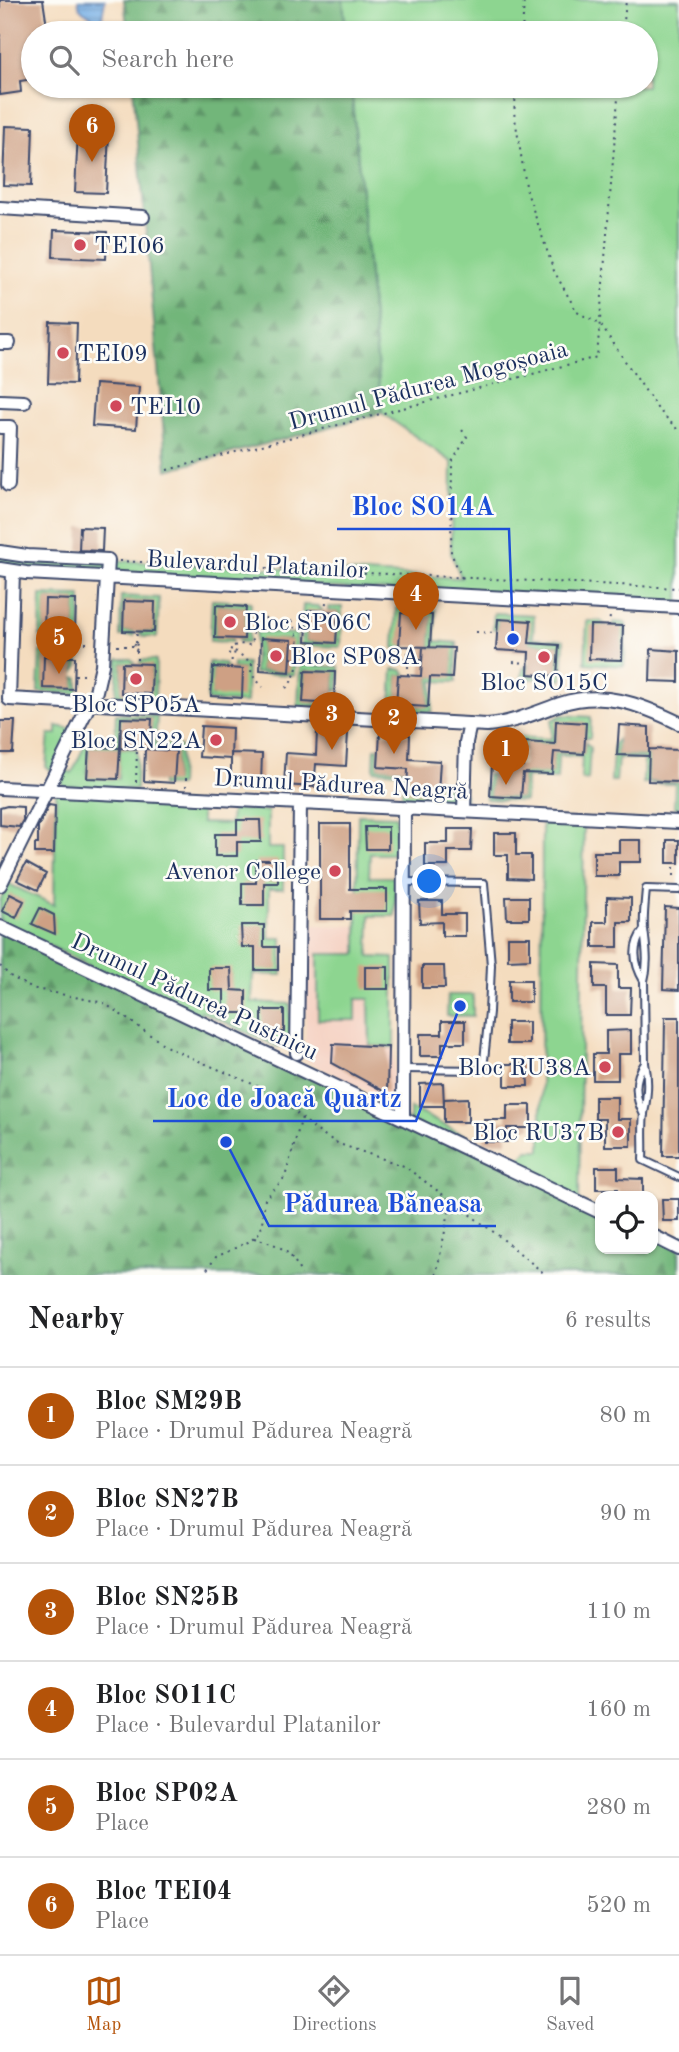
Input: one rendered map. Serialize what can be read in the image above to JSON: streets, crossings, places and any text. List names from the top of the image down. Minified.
{"streets":{"street":["Bulevardul Platanilor","Drumul Pădurea Neagră","Drumul Pădurea Pustnicu"],"path":["Drumul Pădurea Mogoșoaia"]},"places":["TEI06","TEI09","TEI10","Bloc SP06C","Bloc SO14A","Bloc SP08A","Bloc SO15C","Bloc SP05A","Bloc SN22A","Avenor College","Loc de Joacă Quartz","Bloc RU38A","Bloc RU37B","Pădurea Băneasa"],"page":{"search":"Search here","pins":["6","4","5","3","2","1"],"heading":["Nearby","6 results"],"list":[{"mark":"1","name":"Bloc SM29B","note":"Place · Drumul Pădurea Neagră","value":"80 m"},{"mark":"2","name":"Bloc SN27B","note":"Place · Drumul Pădurea Neagră","value":"90 m"},{"mark":"3","name":"Bloc SN25B","note":"Place · Drumul Pădurea Neagră","value":"110 m"},{"mark":"4","name":"Bloc SO11C","note":"Place · Bulevardul Platanilor","value":"160 m"},{"mark":"5","name":"Bloc SP02A","note":"Place","value":"280 m"},{"mark":"6","name":"Bloc TEI04","note":"Place","value":"520 m"}],"nav":["Map","Directions","Saved"]}}
